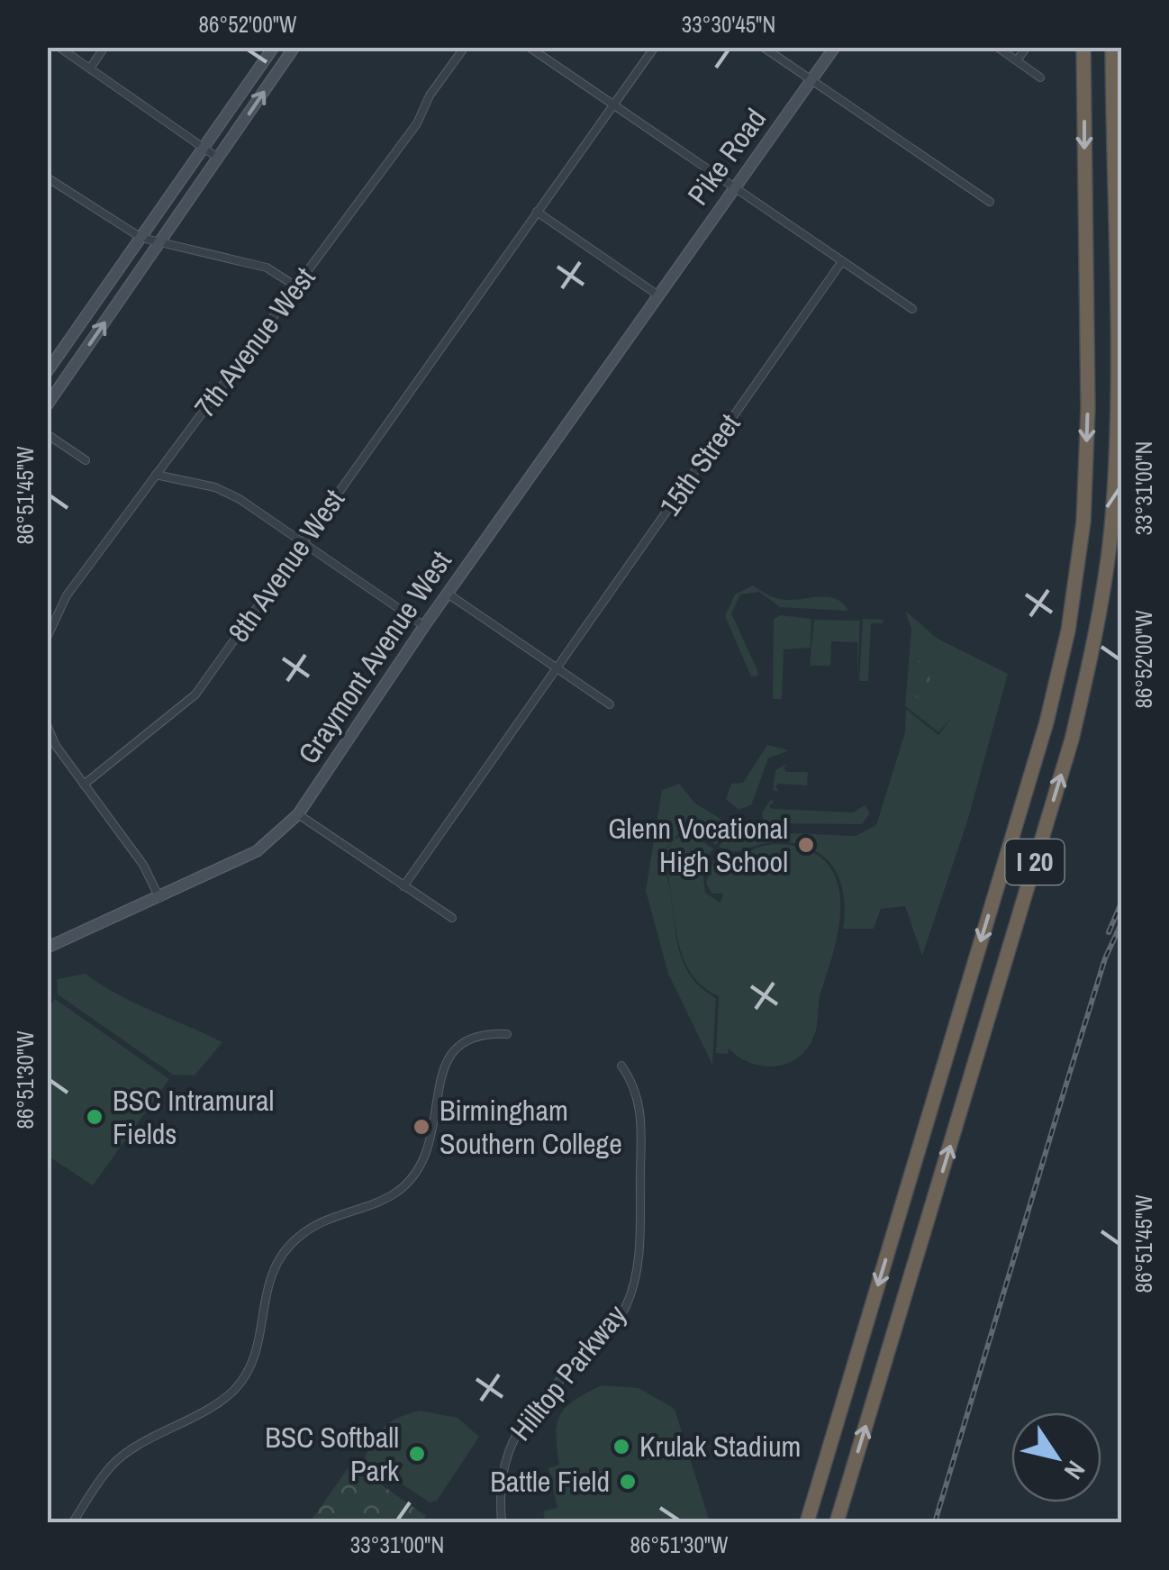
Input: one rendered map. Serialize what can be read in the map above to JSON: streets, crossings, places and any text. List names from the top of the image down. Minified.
{"streets":{"highway":["I 20"],"street":["Pike Road","7th Avenue West","15th Street","8th Avenue West","Graymont Avenue West","Hilltop Parkway"]},"crossings":[["Pike Road","Graymont Avenue West"]],"places":["Glenn Vocational High School","BSC Intramural Fields","Birmingham Southern College","Krulak Stadium","BSC Softball Park","Battle Field"],"north":"bottom right","coordinates":["86°52'00\"W","33°30'45\"N","33°31'00\"N","86°51'45\"W","86°51'30\"W"]}
